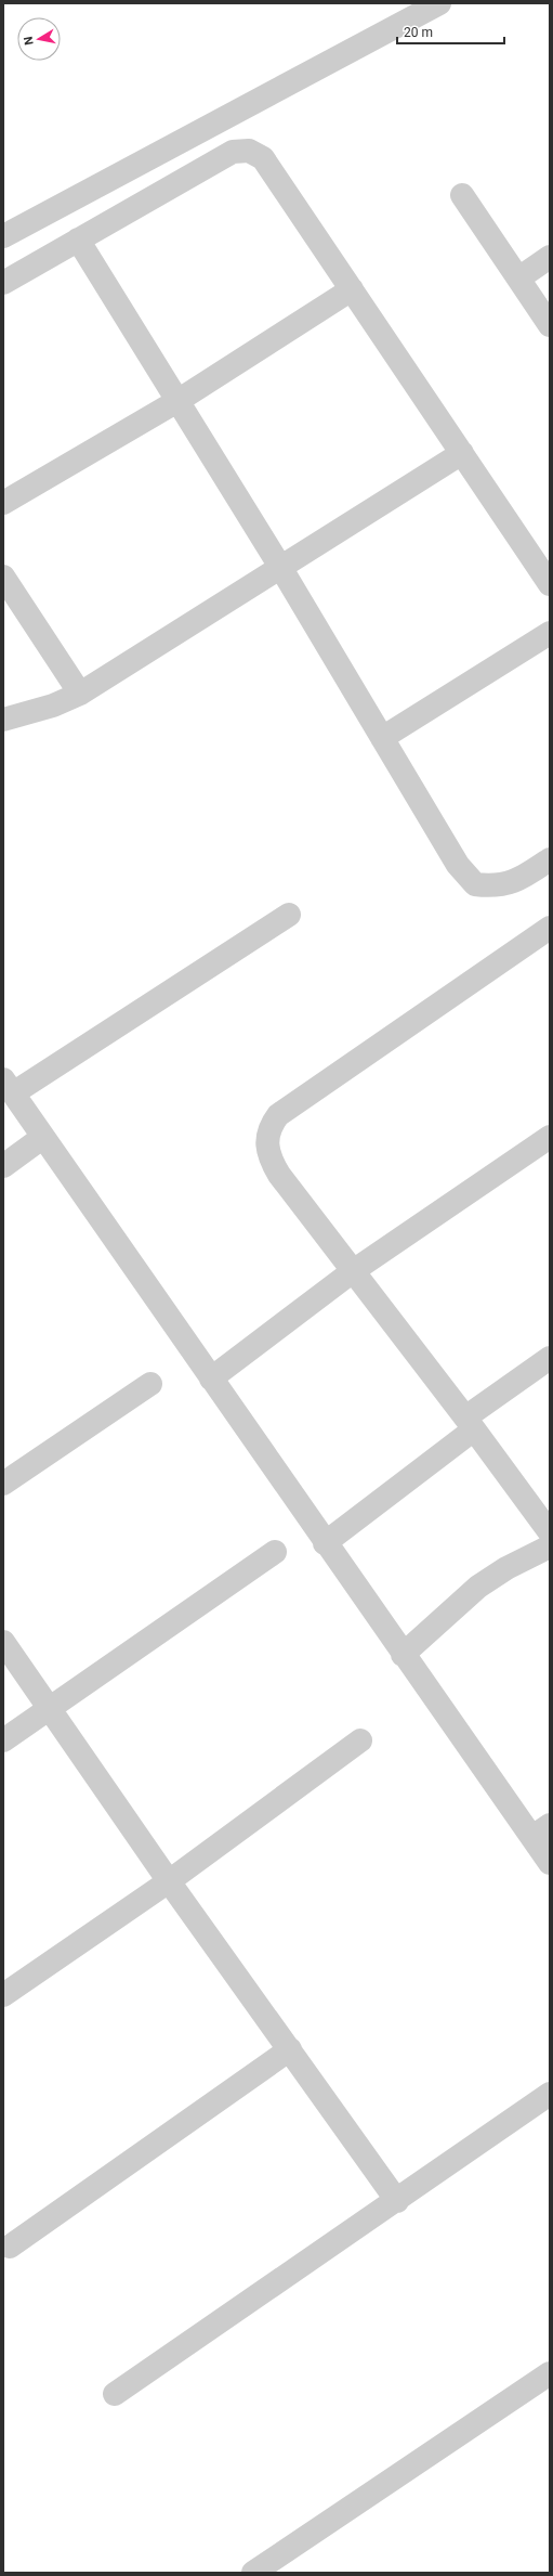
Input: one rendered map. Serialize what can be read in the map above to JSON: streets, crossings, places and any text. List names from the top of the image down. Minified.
{"scale_bar":"20 m","north":"left"}
